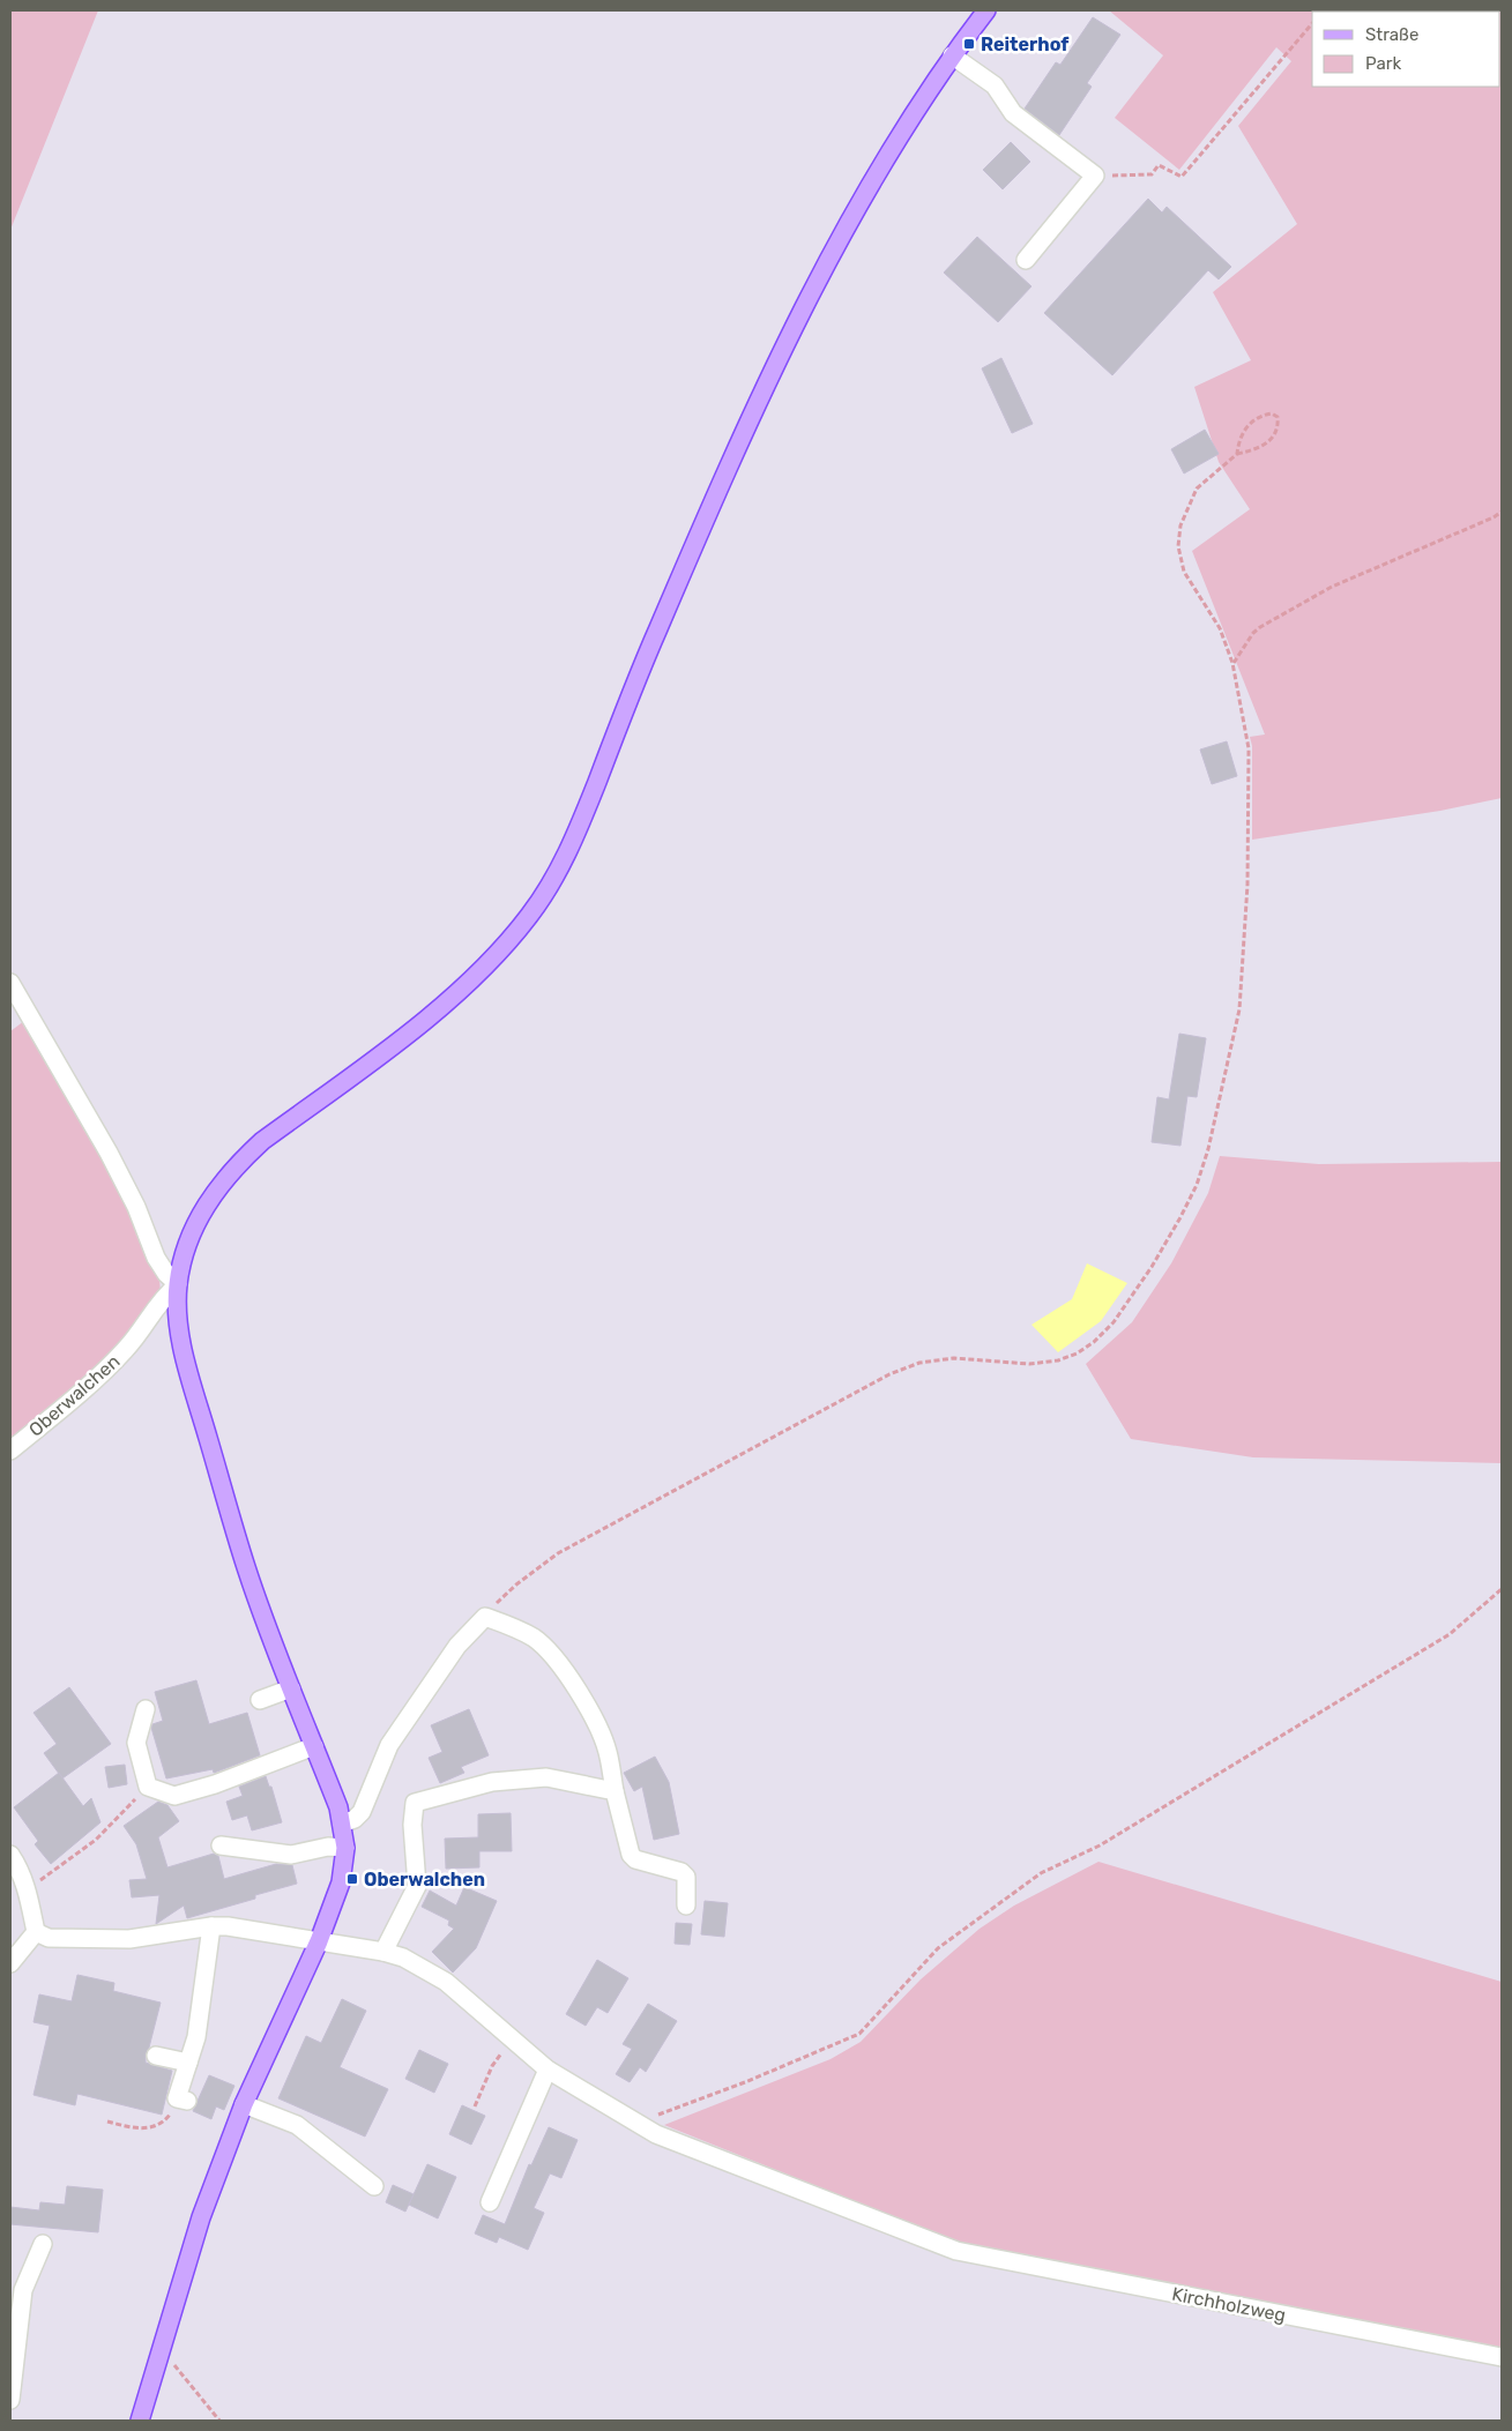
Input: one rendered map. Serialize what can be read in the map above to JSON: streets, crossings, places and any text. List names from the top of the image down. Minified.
{"streets":{"street":["Oberwalchen","Kirchholzweg"]},"places":{"transit":["Reiterhof","Oberwalchen"]},"legend":["Straße","Park"]}
